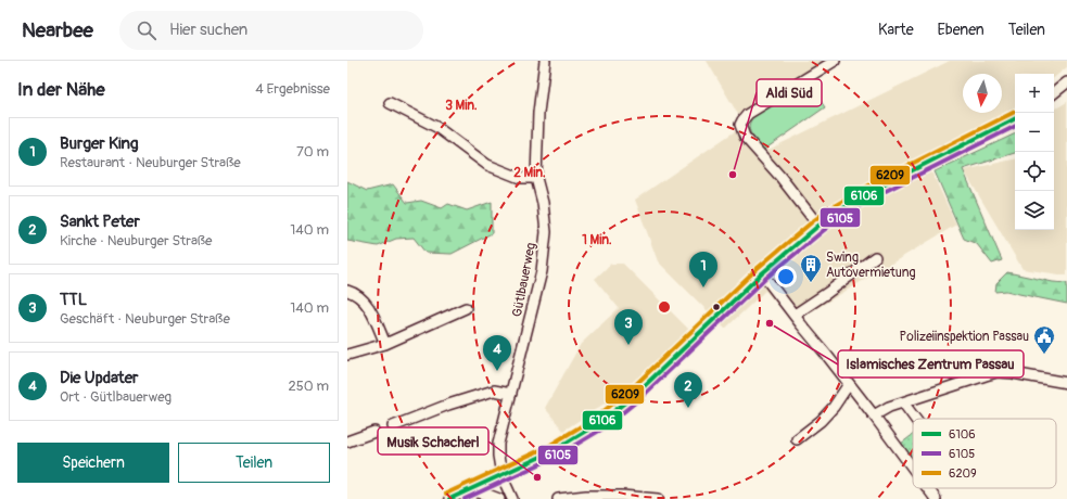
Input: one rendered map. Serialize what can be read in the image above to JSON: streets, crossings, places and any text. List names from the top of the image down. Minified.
{"streets":{"street":["Gütlbauerweg"]},"places":{"other":["Aldi Süd","Islamisches Zentrum Passau","Musik Schacherl"],"building":["Swing Autovermietung"],"public building":["Polizeiinspektion Passau"]},"lines":["transit line 6209","transit line 6106","transit line 6105"],"legend":["6106","6105","6209"],"north":"bottom","page":{"header":"Nearbee","search":"Hier suchen","nav":["Karte","Ebenen","Teilen"],"heading":["In der Nähe","4 Ergebnisse"],"map_buttons":["+","−"],"list":[{"mark":"1","name":"Burger King","note":"Restaurant · Neuburger Straße","value":"70 m"},{"mark":"2","name":"Sankt Peter","note":"Kirche · Neuburger Straße","value":"140 m"},{"mark":"3","name":"TTL","note":"Geschäft · Neuburger Straße","value":"140 m"},{"mark":"4","name":"Die Updater","note":"Ort · Gütlbauerweg","value":"250 m"}],"pins":["1","3","4","2"],"buttons":["Speichern","Teilen"]},"rings":["3 Min.","2 Min.","1 Min."]}
